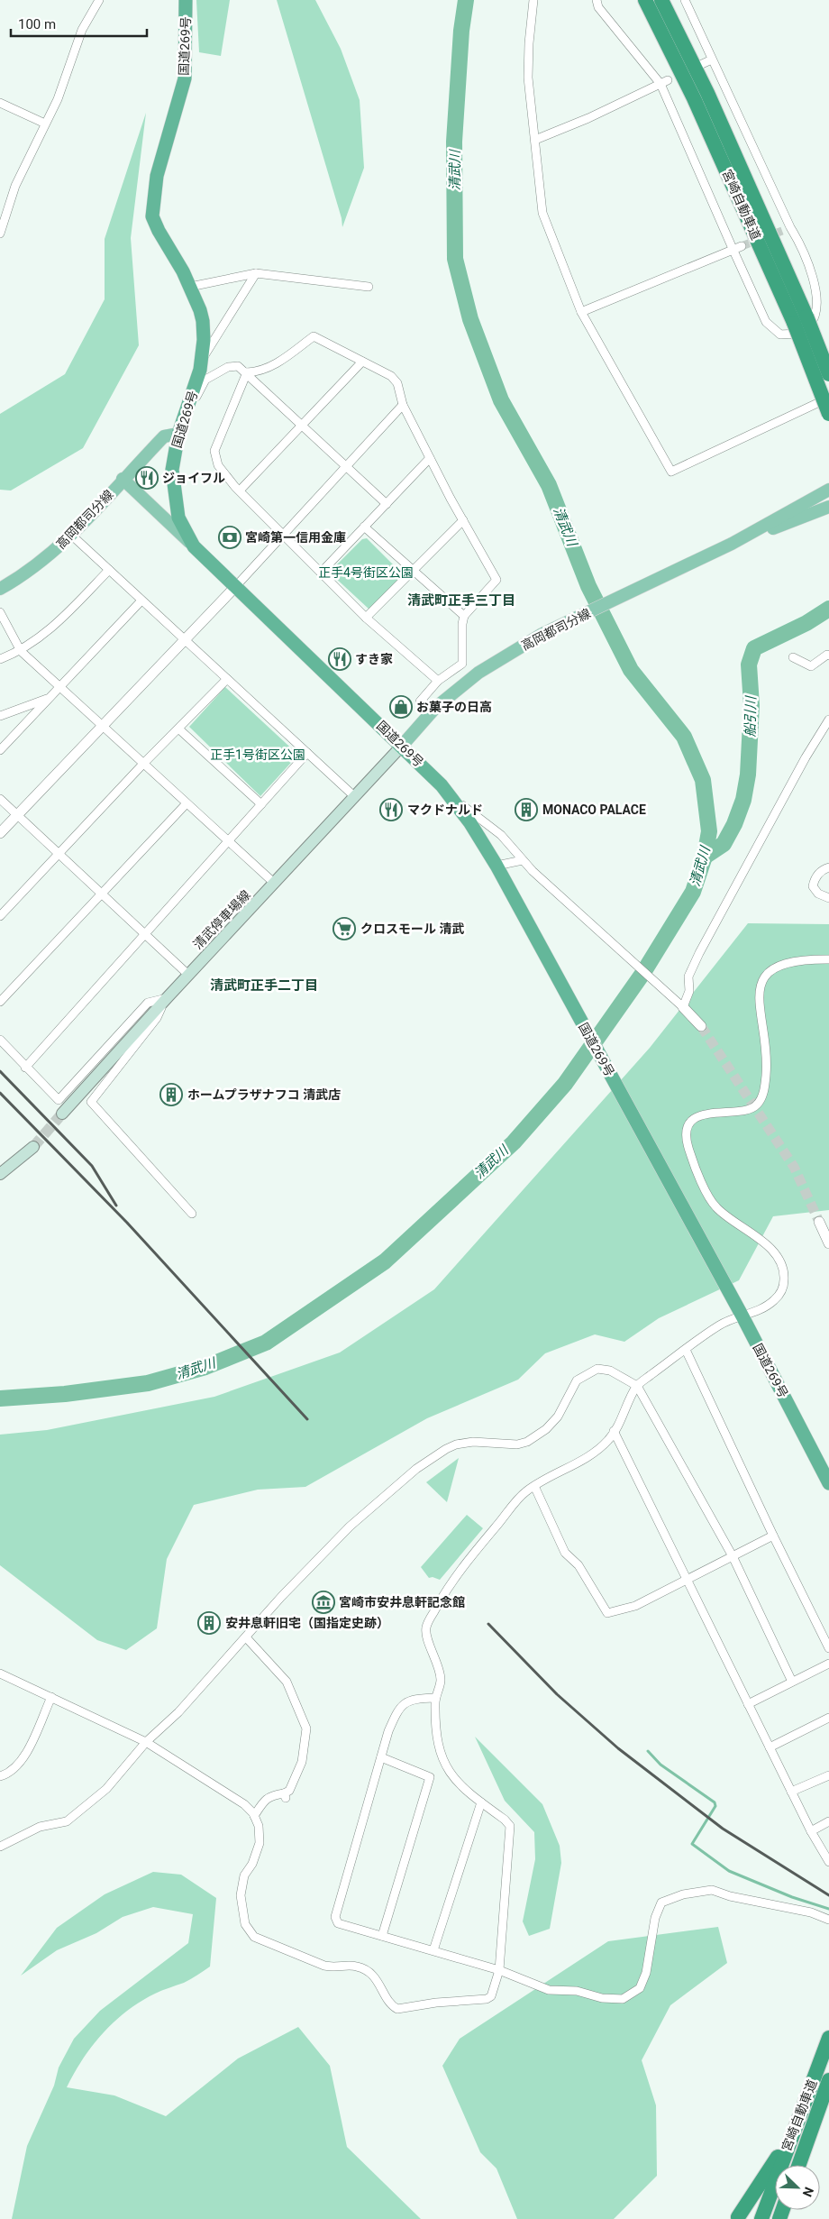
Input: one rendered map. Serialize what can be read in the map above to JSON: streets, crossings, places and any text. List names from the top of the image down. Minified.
{"streets":{"highway":["国道269号","宮崎自動車道"],"main road":["高岡都司分線","清武停車場線"]},"crossings":[["国道269号","高岡都司分線"],["国道269号","清武停車場線"],["高岡都司分線","清武停車場線"]],"districts":["清武町正手三丁目","清武町正手二丁目"],"water":["清武川","船引川"],"parks":["正手4号街区公園","正手1号街区公園"],"places":{"restaurant":["ジョイフル","すき家","マクドナルド"],"bank":["宮崎第一信用金庫"],"shop":["お菓子の日高"],"building":["MONACO PALACE","ホームプラザナフコ 清武店","安井息軒旧宅（国指定史跡）"],"supermarket":["クロスモール 清武"],"museum":["宮崎市安井息軒記念館"]},"scale_bar":"100 m","north":"bottom right"}
